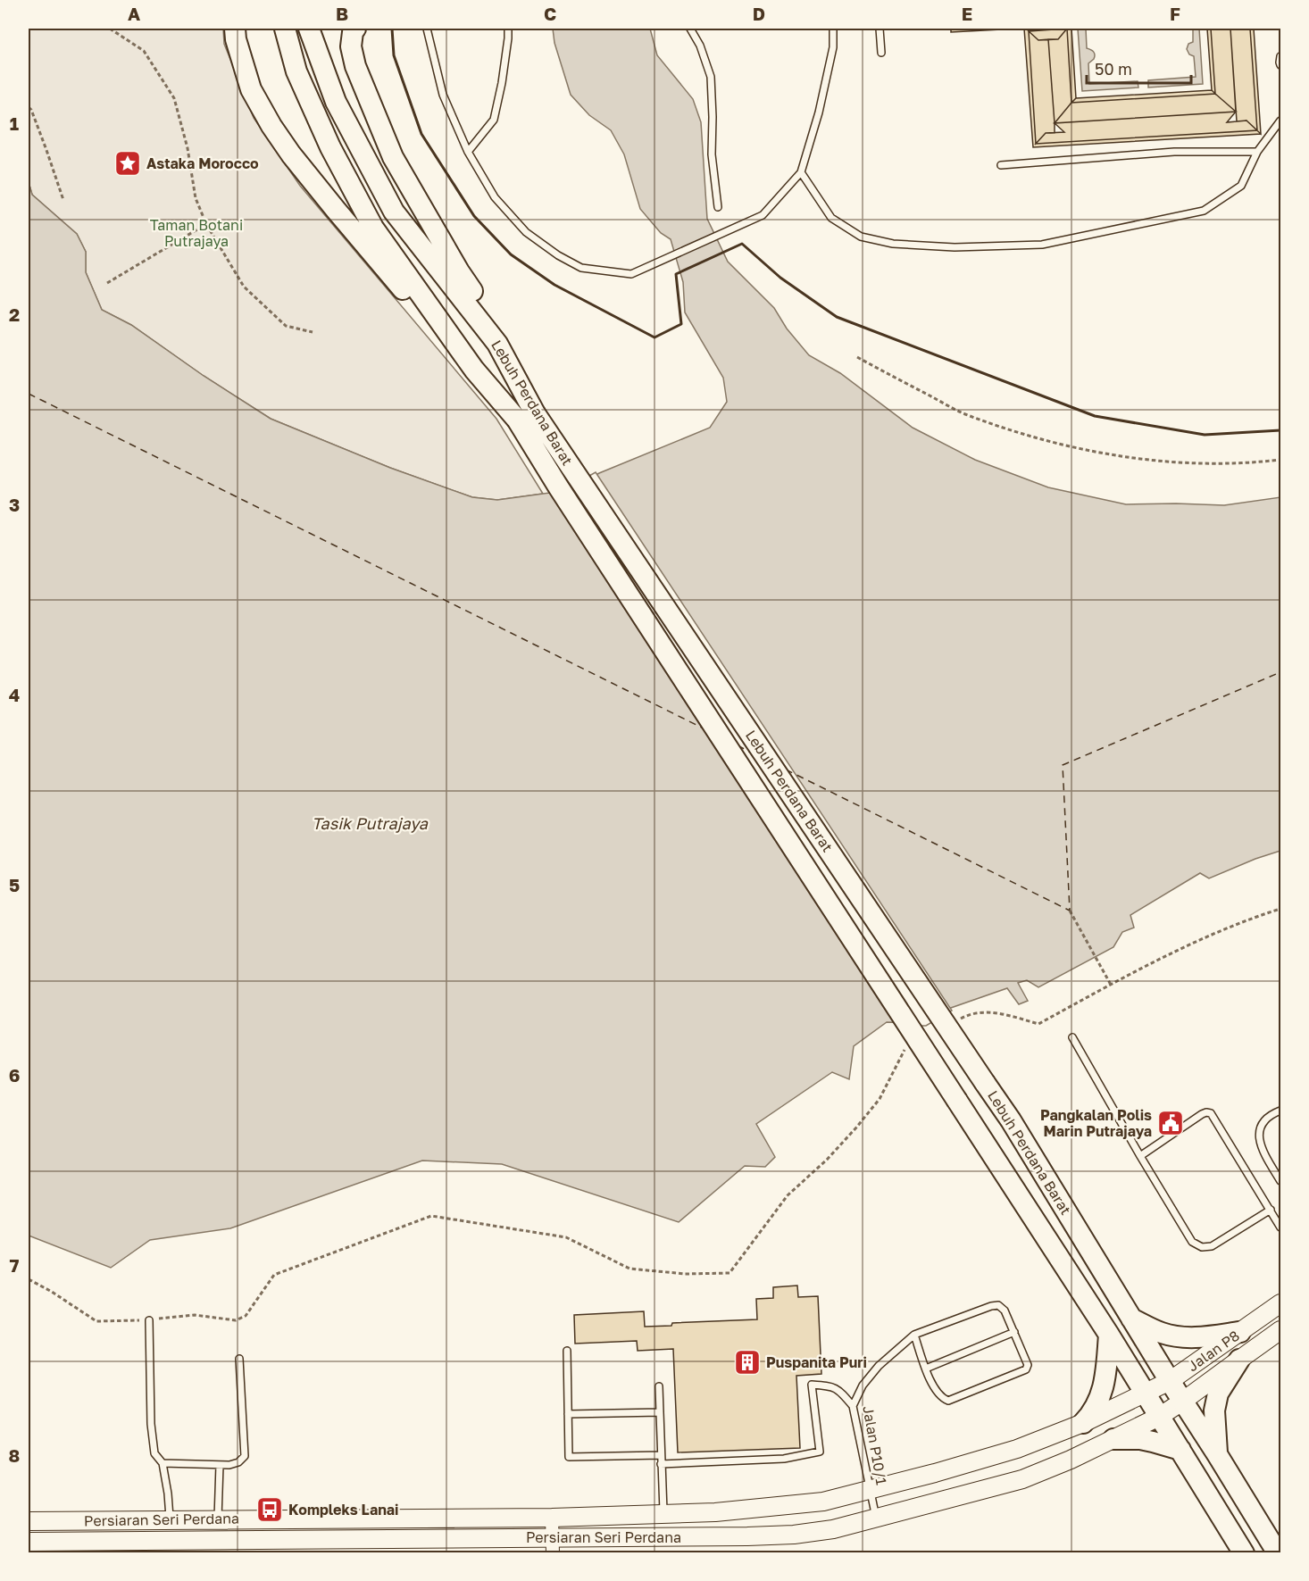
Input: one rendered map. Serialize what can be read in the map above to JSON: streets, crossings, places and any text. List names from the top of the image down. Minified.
{"streets":{"main road":["Lebuh Perdana Barat"],"street":["Jalan P8","Persiaran Seri Perdana"],"lane":["Jalan P10/1"]},"crossings":[["Lebuh Perdana Barat","Jalan P8"],["Lebuh Perdana Barat","Persiaran Seri Perdana"],["Jalan P8","Persiaran Seri Perdana"],["Jalan P10/1","Persiaran Seri Perdana"]],"water":["Tasik Putrajaya"],"parks":["Taman Botani Putrajaya"],"places":{"place":["Astaka Morocco"],"public building":["Pangkalan Polis Marin Putrajaya"],"building":["Puspanita Puri"],"bus stop":["Kompleks Lanai"]},"scale_bar":"50 m","grid":{"columns":["A","B","C","D","E","F"],"rows":["1","2","3","4","5","6","7","8"]}}
